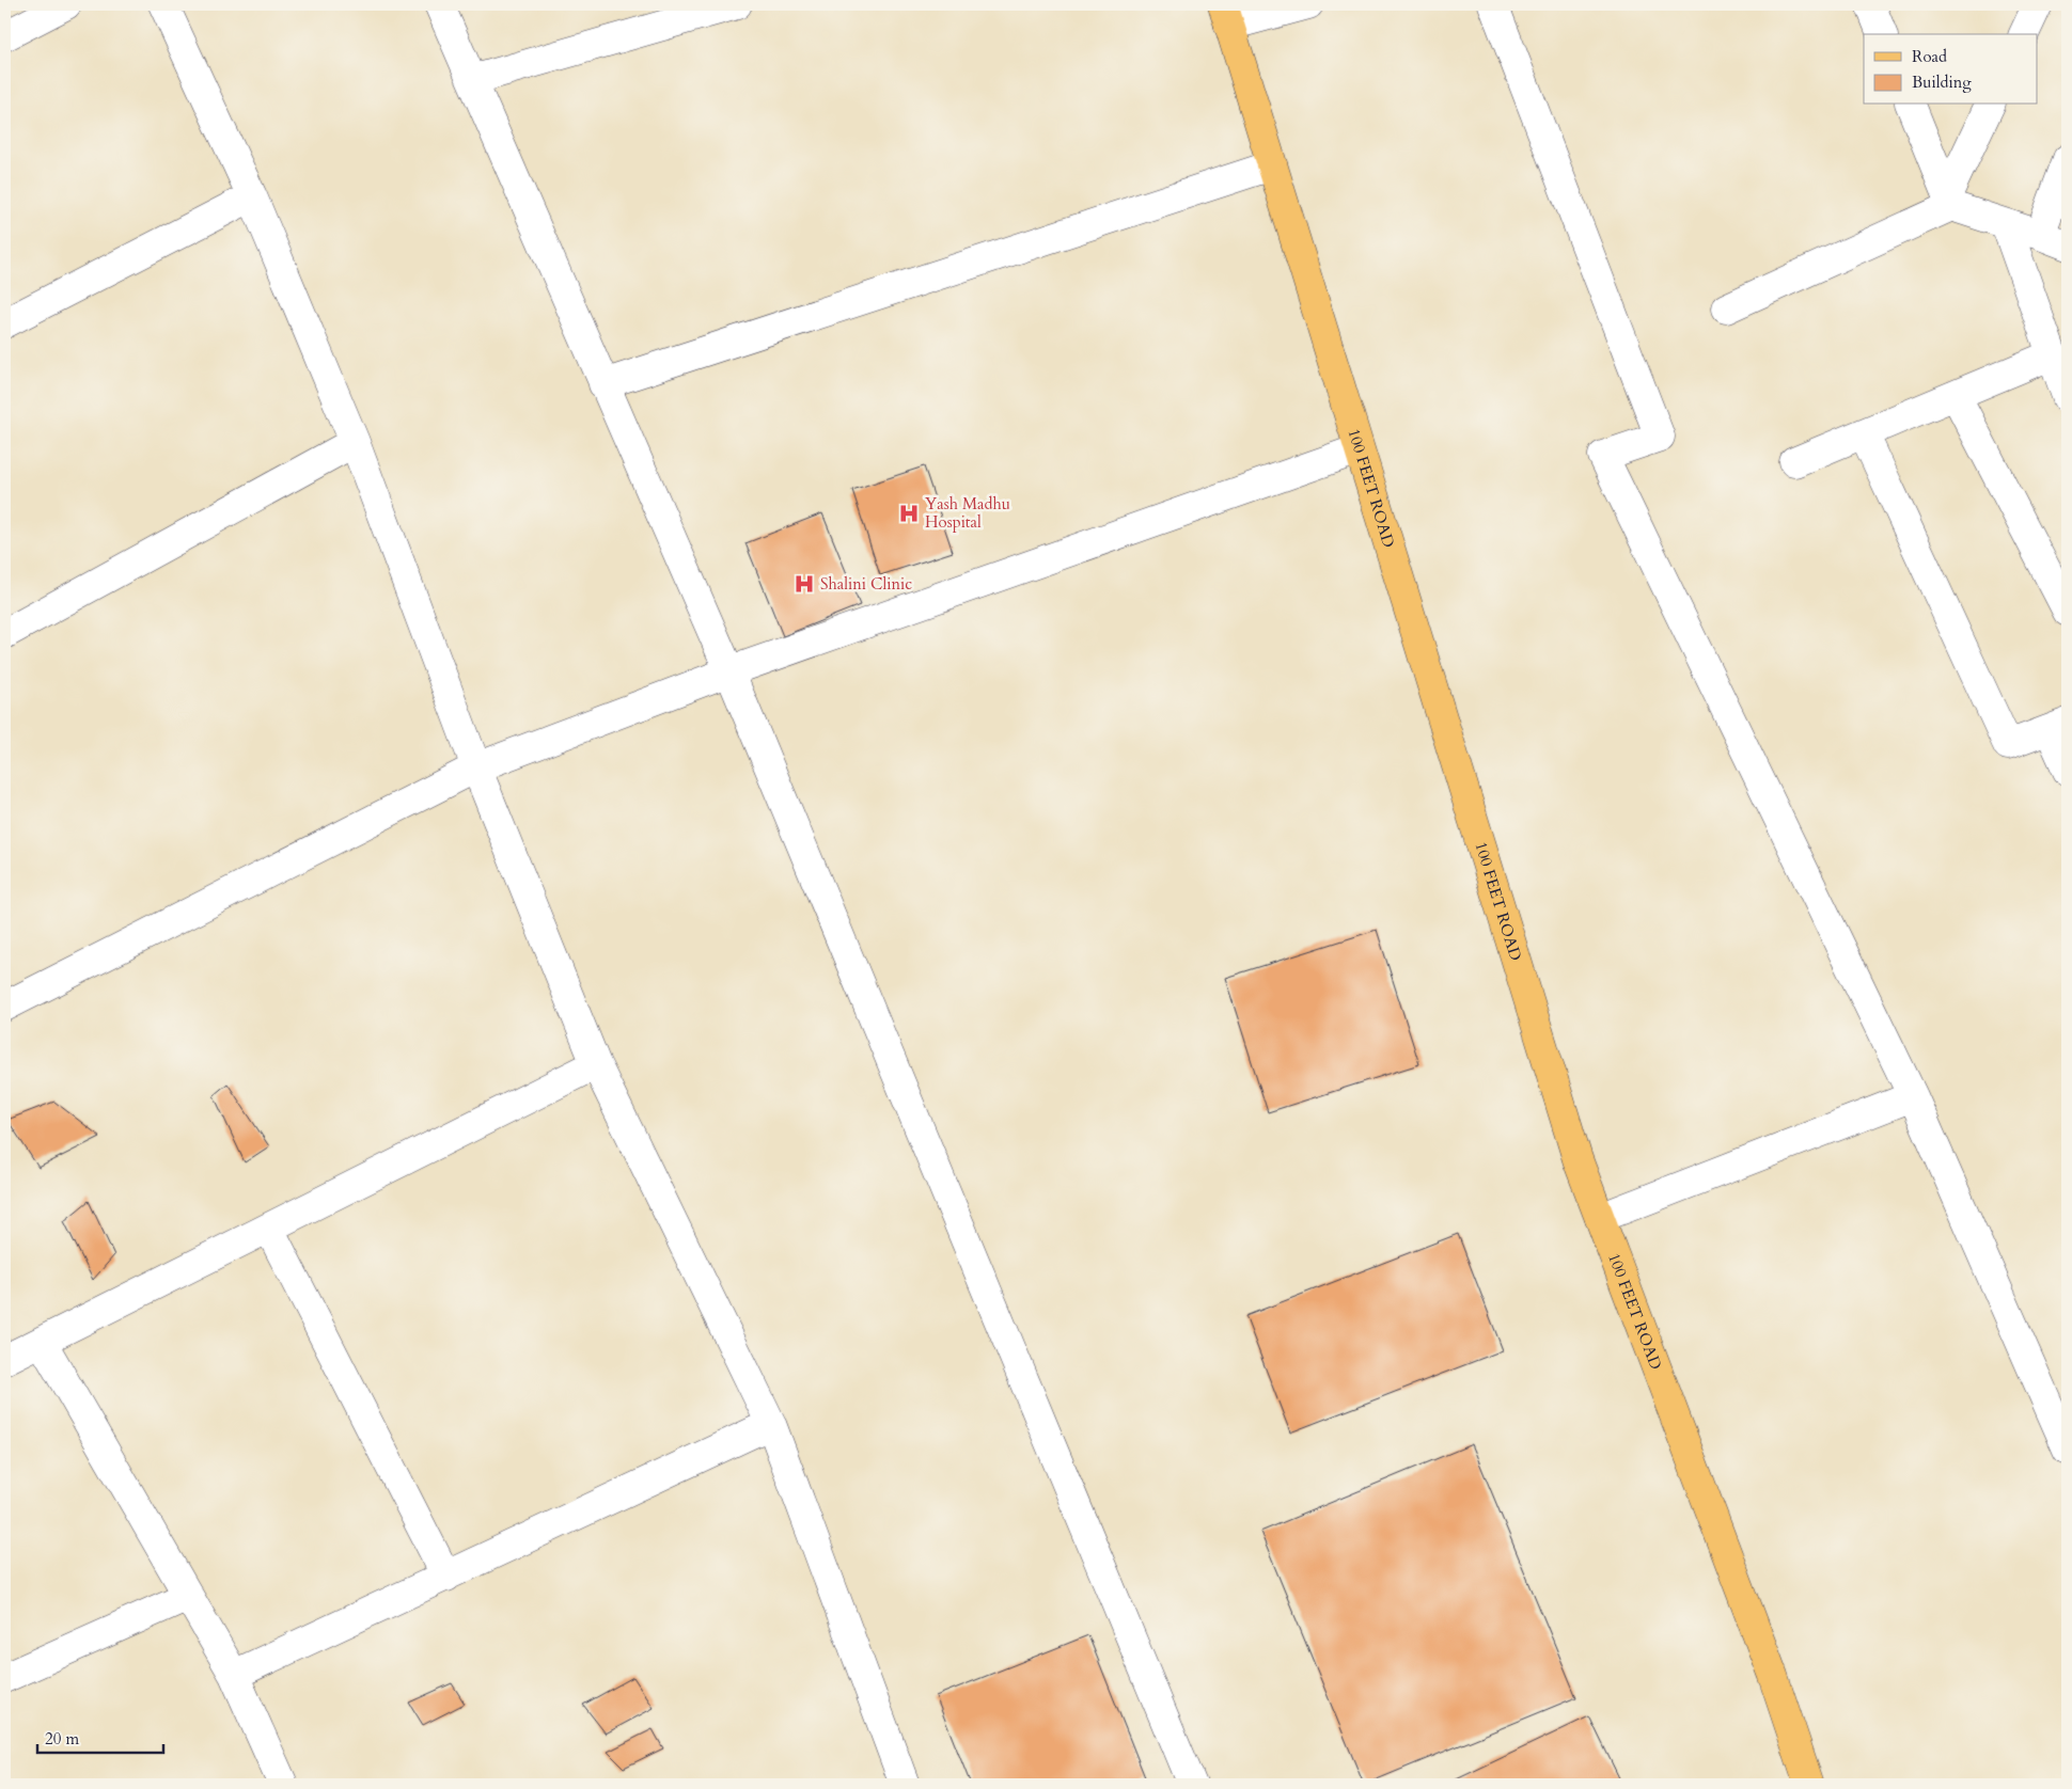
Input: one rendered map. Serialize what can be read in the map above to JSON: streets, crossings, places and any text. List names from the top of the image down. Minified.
{"streets":{"main road":["100 FEET ROAD"]},"places":{"hospital":["Yash Madhu Hospital","Shalini Clinic"]},"legend":["Road","Building"],"scale_bar":"20 m"}
